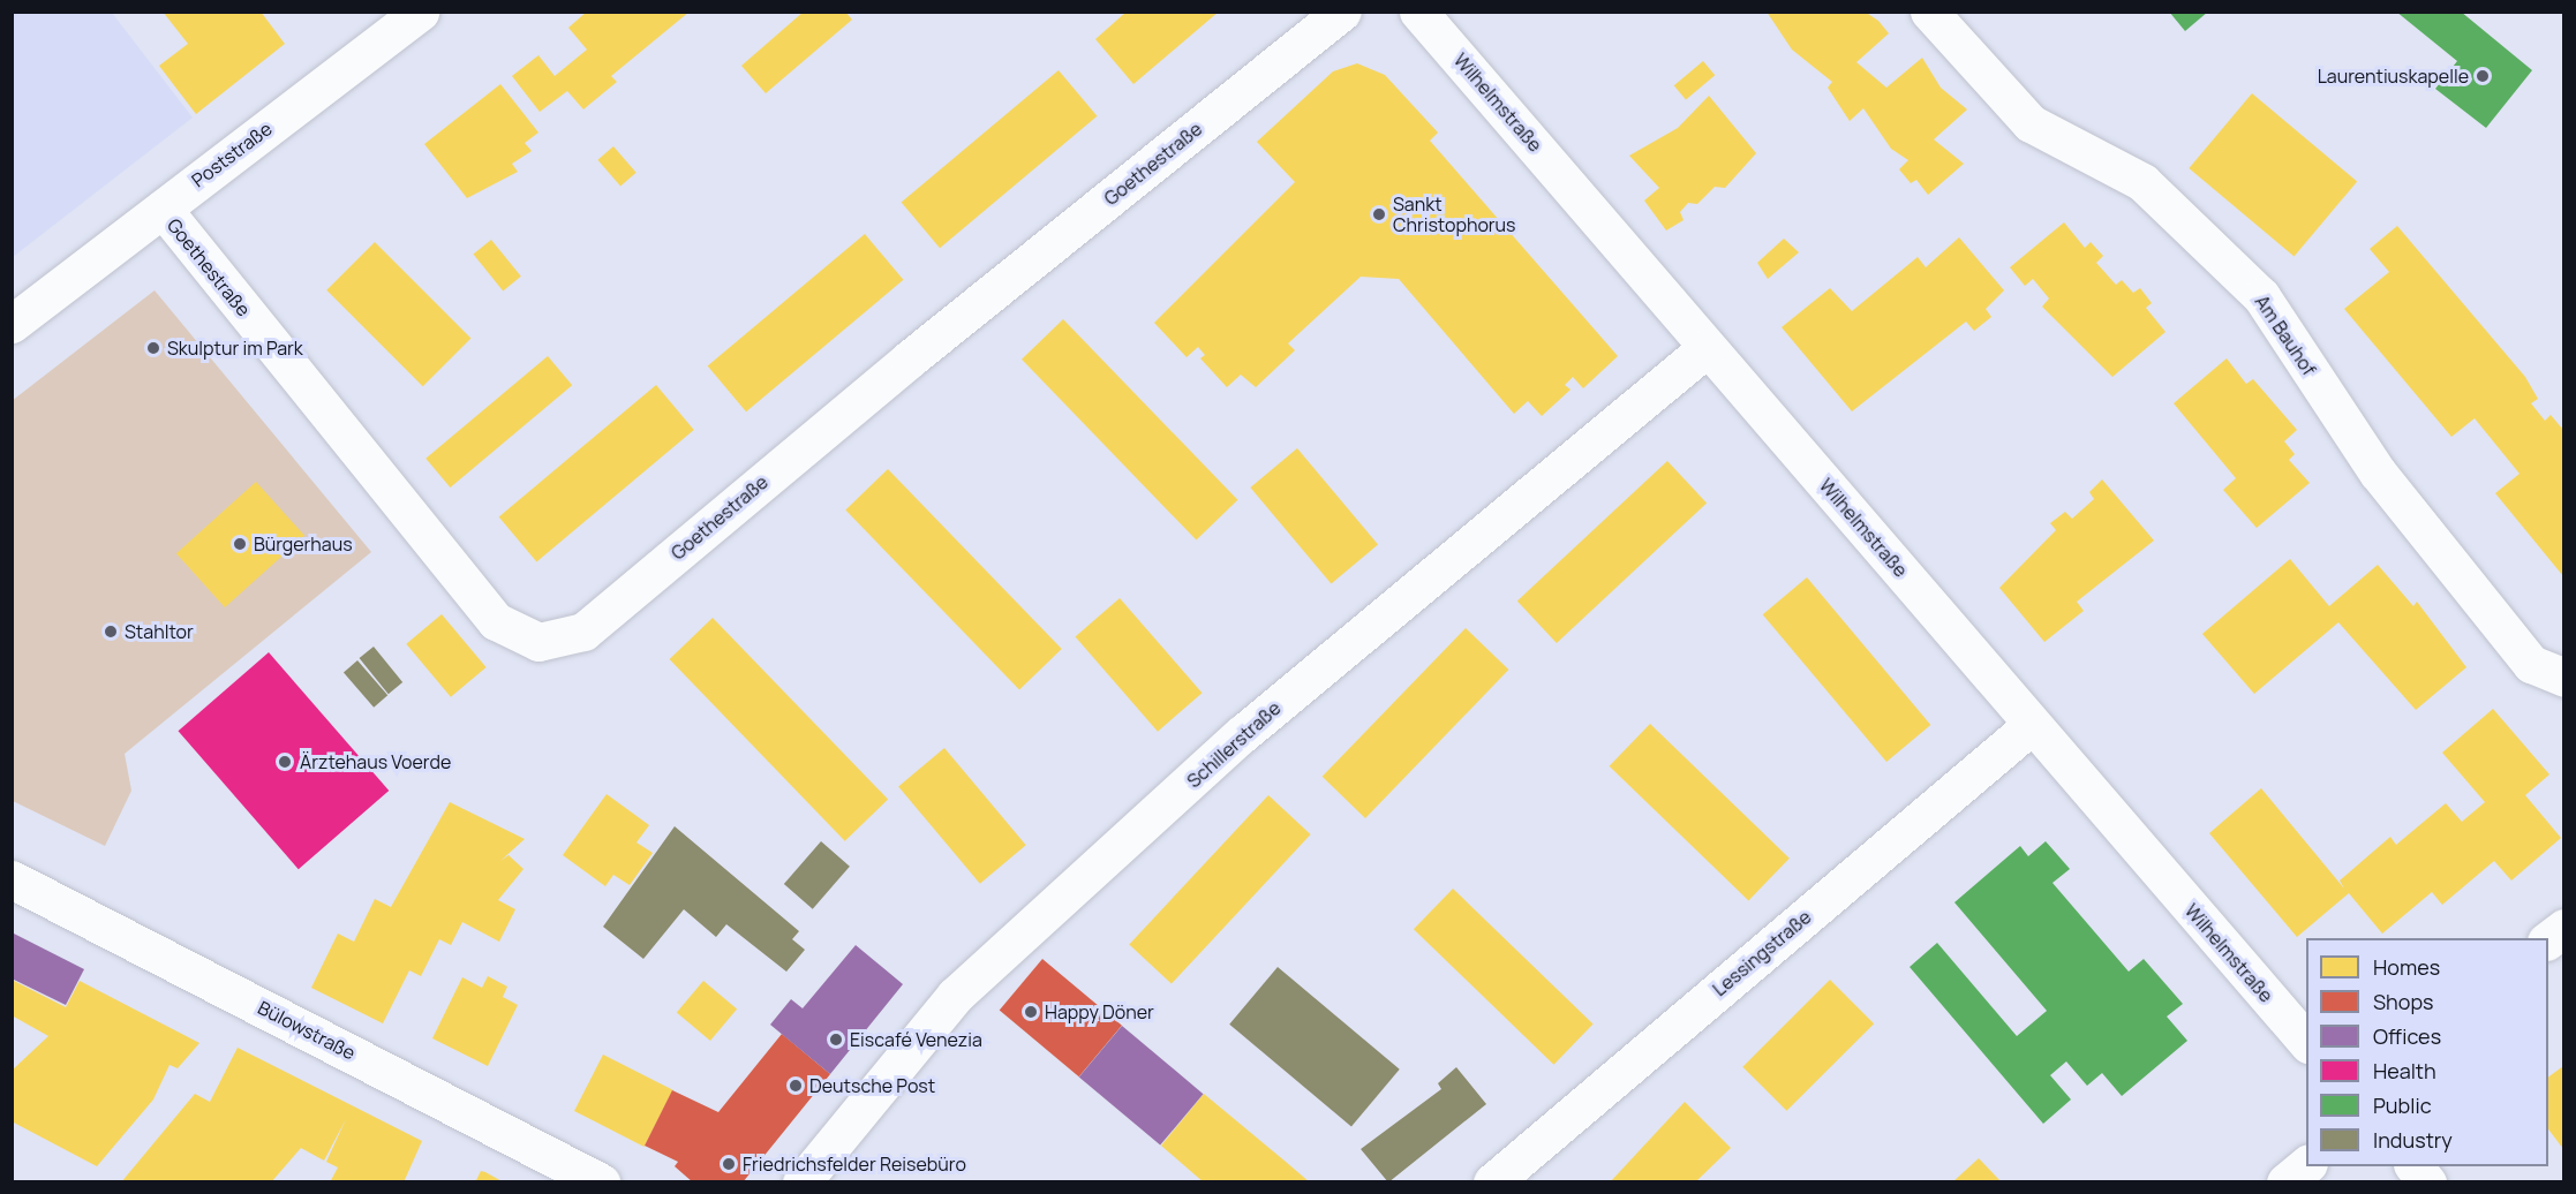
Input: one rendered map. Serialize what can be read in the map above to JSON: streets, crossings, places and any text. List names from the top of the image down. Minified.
{"streets":{"street":["Wilhelmstraße","Poststraße","Goethestraße","Am Bauhof","Schillerstraße","Lessingstraße","Bülowstraße"]},"crossings":[["Wilhelmstraße","Schillerstraße"],["Wilhelmstraße","Lessingstraße"],["Poststraße","Goethestraße"]],"places":["Laurentiuskapelle","Sankt Christophorus","Skulptur im Park","Bürgerhaus","Stahltor","Ärztehaus Voerde","Happy Döner","Eiscafé Venezia","Deutsche Post","Friedrichsfelder Reisebüro"],"legend":["Homes","Shops","Offices","Health","Public","Industry"]}
